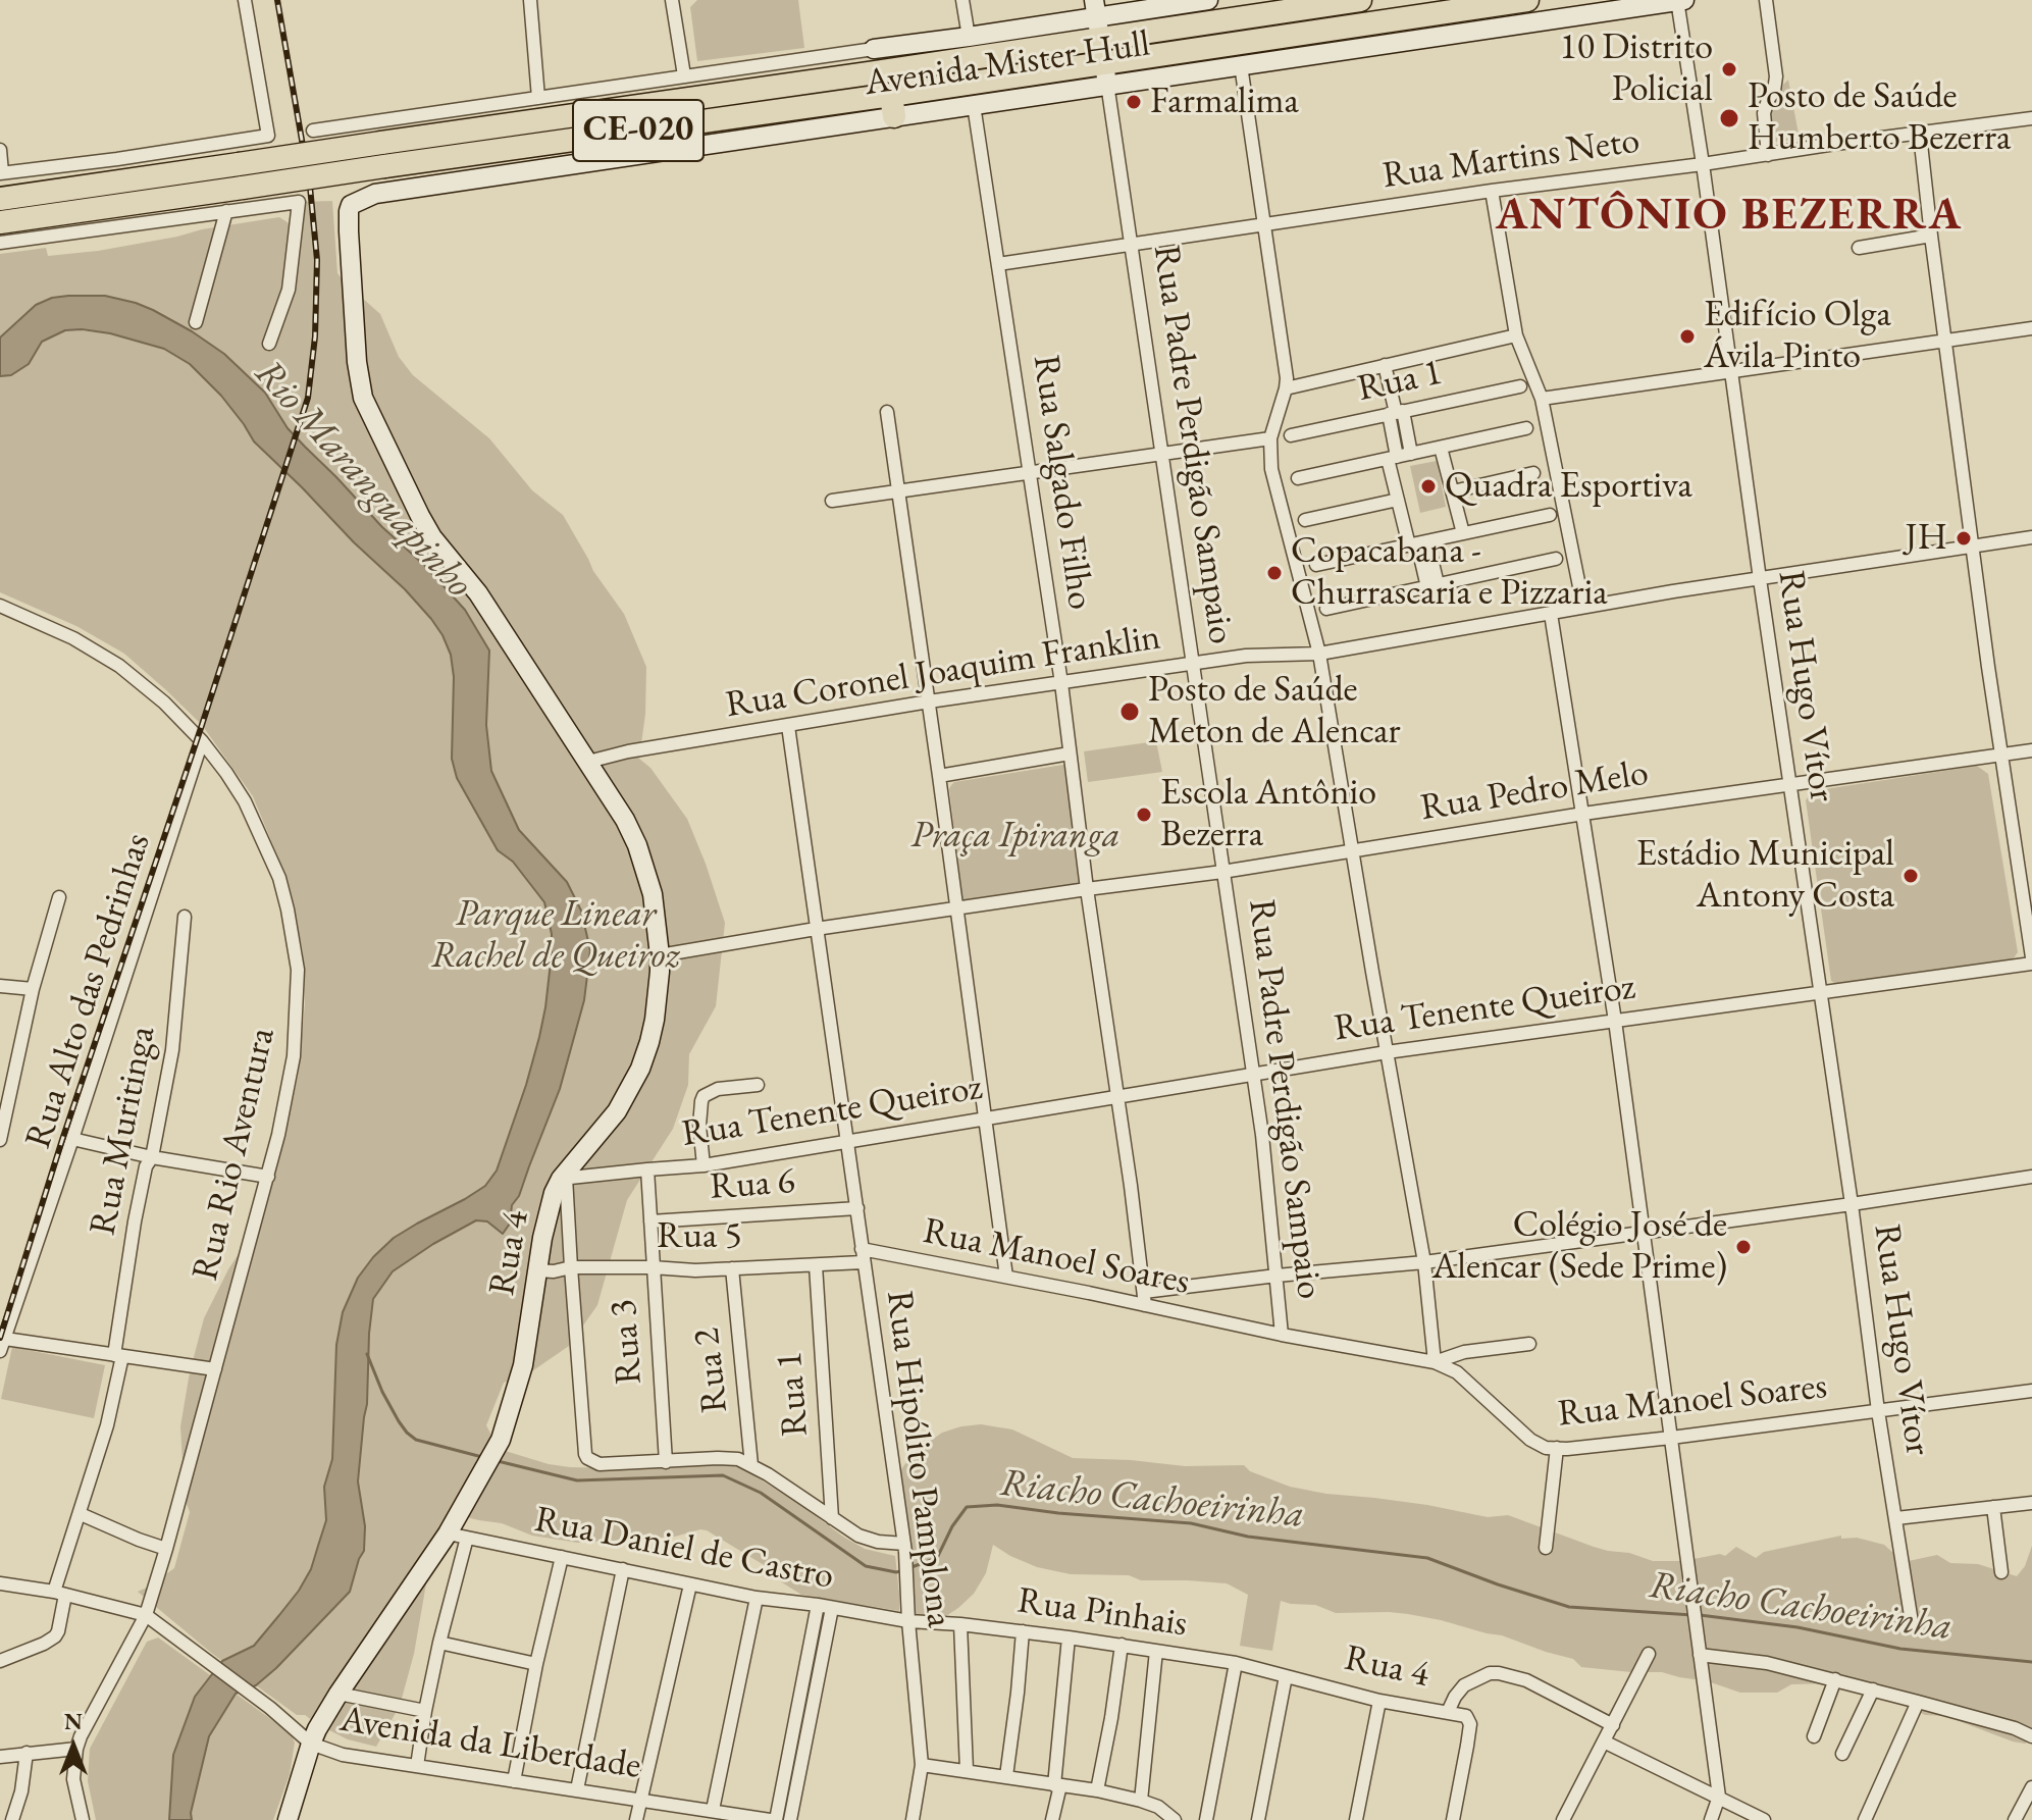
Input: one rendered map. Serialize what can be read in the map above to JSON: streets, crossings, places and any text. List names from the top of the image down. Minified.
{"streets":{"highway":["Avenida Mister Hull","CE-020"],"main road":["Rua Padre Perdigão Sampaio","Rua 4"],"street":["Rua Martins Neto","Rua 1","Rua Salgado Filho","Rua Coronel Joaquim Franklin","Rua Hugo Vítor","Rua Pedro Melo","Rua Alto das Pedrinhas","Rua Tenente Queiroz","Rua Muritinga","Rua Rio Aventura","Rua 6","Rua 5","Rua Manoel Soares","Rua 3","Rua 2","Rua Hipólito Pamplona","Rua Daniel de Castro","Rua Pinhais","Avenida da Liberdade"]},"crossings":[["Avenida Mister Hull","Rua Padre Perdigão Sampaio"],["Avenida Mister Hull","Rua Salgado Filho"],["Avenida Mister Hull","Rua Hugo Vítor"],["Avenida Mister Hull","Rua 4"],["Rua Martins Neto","Rua Padre Perdigão Sampaio"],["Rua Martins Neto","Rua Salgado Filho"],["Rua Martins Neto","Rua Hugo Vítor"],["Rua 1","Rua 5"],["Rua Padre Perdigão Sampaio","Rua Coronel Joaquim Franklin"],["Rua Padre Perdigão Sampaio","Rua Pedro Melo"],["Rua Padre Perdigão Sampaio","Rua Tenente Queiroz"],["Rua Padre Perdigão Sampaio","Rua Manoel Soares"],["Rua Salgado Filho","Rua Coronel Joaquim Franklin"],["Rua Salgado Filho","Rua Pedro Melo"],["Rua Salgado Filho","Rua Tenente Queiroz"],["Rua Salgado Filho","Rua Manoel Soares"],["Rua Coronel Joaquim Franklin","Rua Hugo Vítor"],["Rua Coronel Joaquim Franklin","Rua 4"],["Rua Coronel Joaquim Franklin","Rua Hipólito Pamplona"],["Rua Hugo Vítor","Rua Pedro Melo"],["Rua Hugo Vítor","Rua Tenente Queiroz"],["Rua Hugo Vítor","Rua Manoel Soares"],["Rua Pedro Melo","Rua 4"],["Rua Pedro Melo","Rua Hipólito Pamplona"],["Rua Alto das Pedrinhas","Rua Rio Aventura"],["Rua Tenente Queiroz","Rua 4"],["Rua Tenente Queiroz","Rua 3"],["Rua Tenente Queiroz","Rua Hipólito Pamplona"],["Rua Rio Aventura","Avenida da Liberdade"],["Rua 6","Rua 3"],["Rua 6","Rua Hipólito Pamplona"],["Rua 5","Rua 4"],["Rua 5","Rua Manoel Soares"],["Rua 5","Rua 3"],["Rua 5","Rua 2"],["Rua 5","Rua Hipólito Pamplona"],["Rua 4","Rua 3"],["Rua 4","Rua Daniel de Castro"],["Rua 4","Rua Pinhais"],["Rua 4","Avenida da Liberdade"],["Rua Manoel Soares","Rua Hipólito Pamplona"],["Rua Hipólito Pamplona","Rua Daniel de Castro"],["Rua Hipólito Pamplona","Rua Pinhais"],["Rua Daniel de Castro","Rua Pinhais"]],"districts":["ANTÔNIO BEZERRA"],"water":["Rio Maranguapinho","Riacho Cachoeirinha"],"parks":["Praça Ipiranga","Parque Linear Rachel de Queiroz"],"places":["10 Distrito Policial","Farmalima","Posto de Saúde Humberto Bezerra","Edifício Olga Ávila Pinto","Quadra Esportiva","JH","Copacabana - Churrascaria e Pizzaria","Posto de Saúde Meton de Alencar","Escola Antônio Bezerra","Estádio Municipal Antony Costa","Colégio José de Alencar (Sede Prime)"],"north":"top"}
